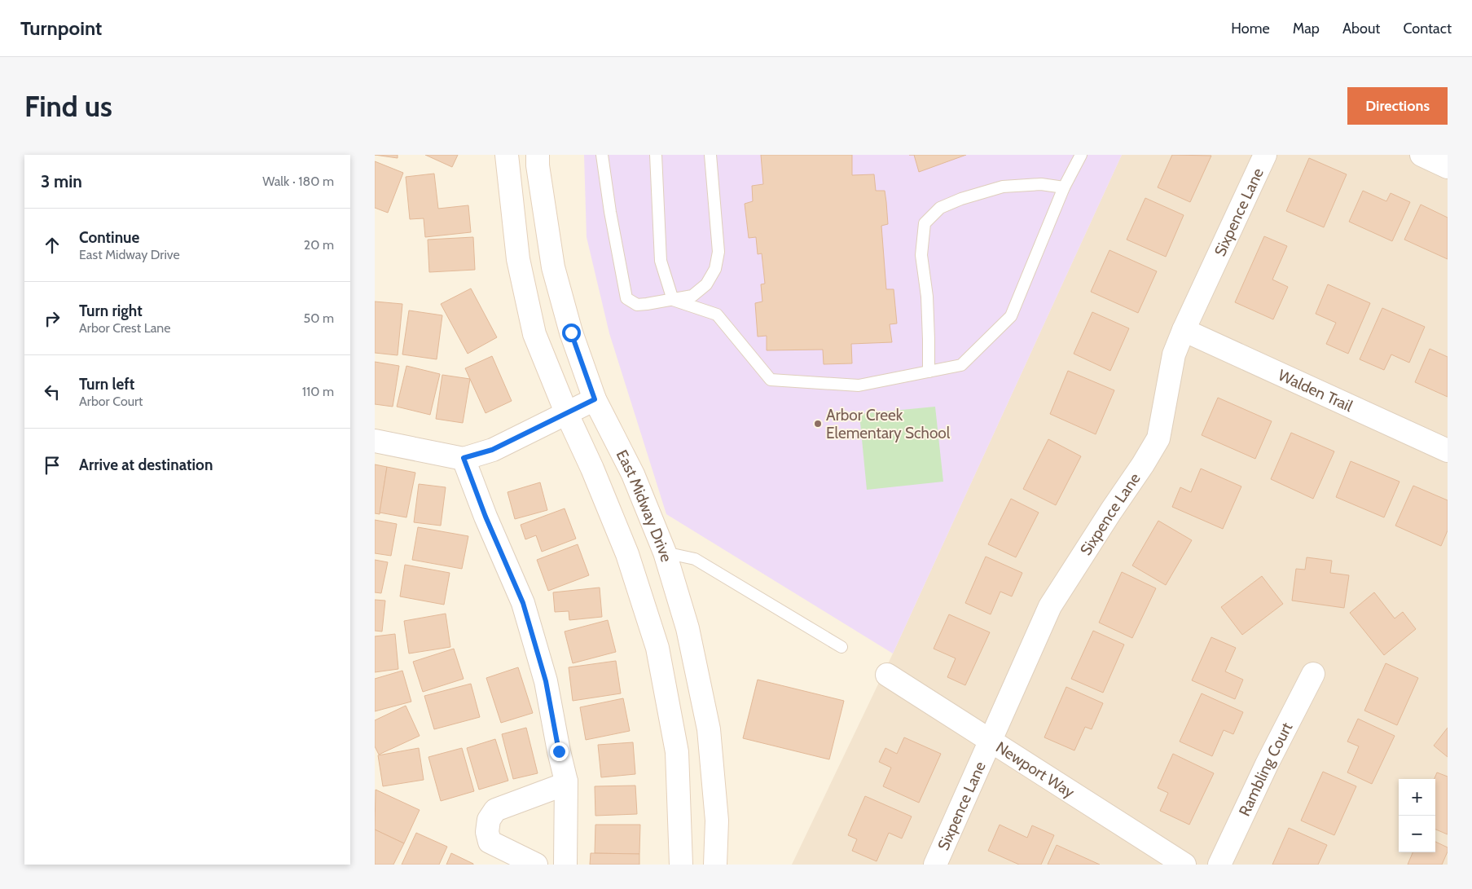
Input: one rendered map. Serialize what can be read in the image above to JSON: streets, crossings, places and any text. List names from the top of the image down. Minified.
{"streets":{"street":["Sixpence Lane","Walden Trail","East Midway Drive","Rambling Court","Newport Way"]},"crossings":[["Sixpence Lane","Walden Trail"],["Sixpence Lane","Newport Way"]],"places":["Arbor Creek Elementary School"],"page":{"header":"Turnpoint","nav":["Home","Map","About","Contact"],"buttons":"Directions","title":"Find us","heading":["3 min","Walk · 180 m"],"list":[["Continue","East Midway Drive","20 m"],["Turn right","Arbor Crest Lane","50 m"],["Turn left","Arbor Court","110 m"],"Arrive at destination"],"map_buttons":["+","−"]}}
